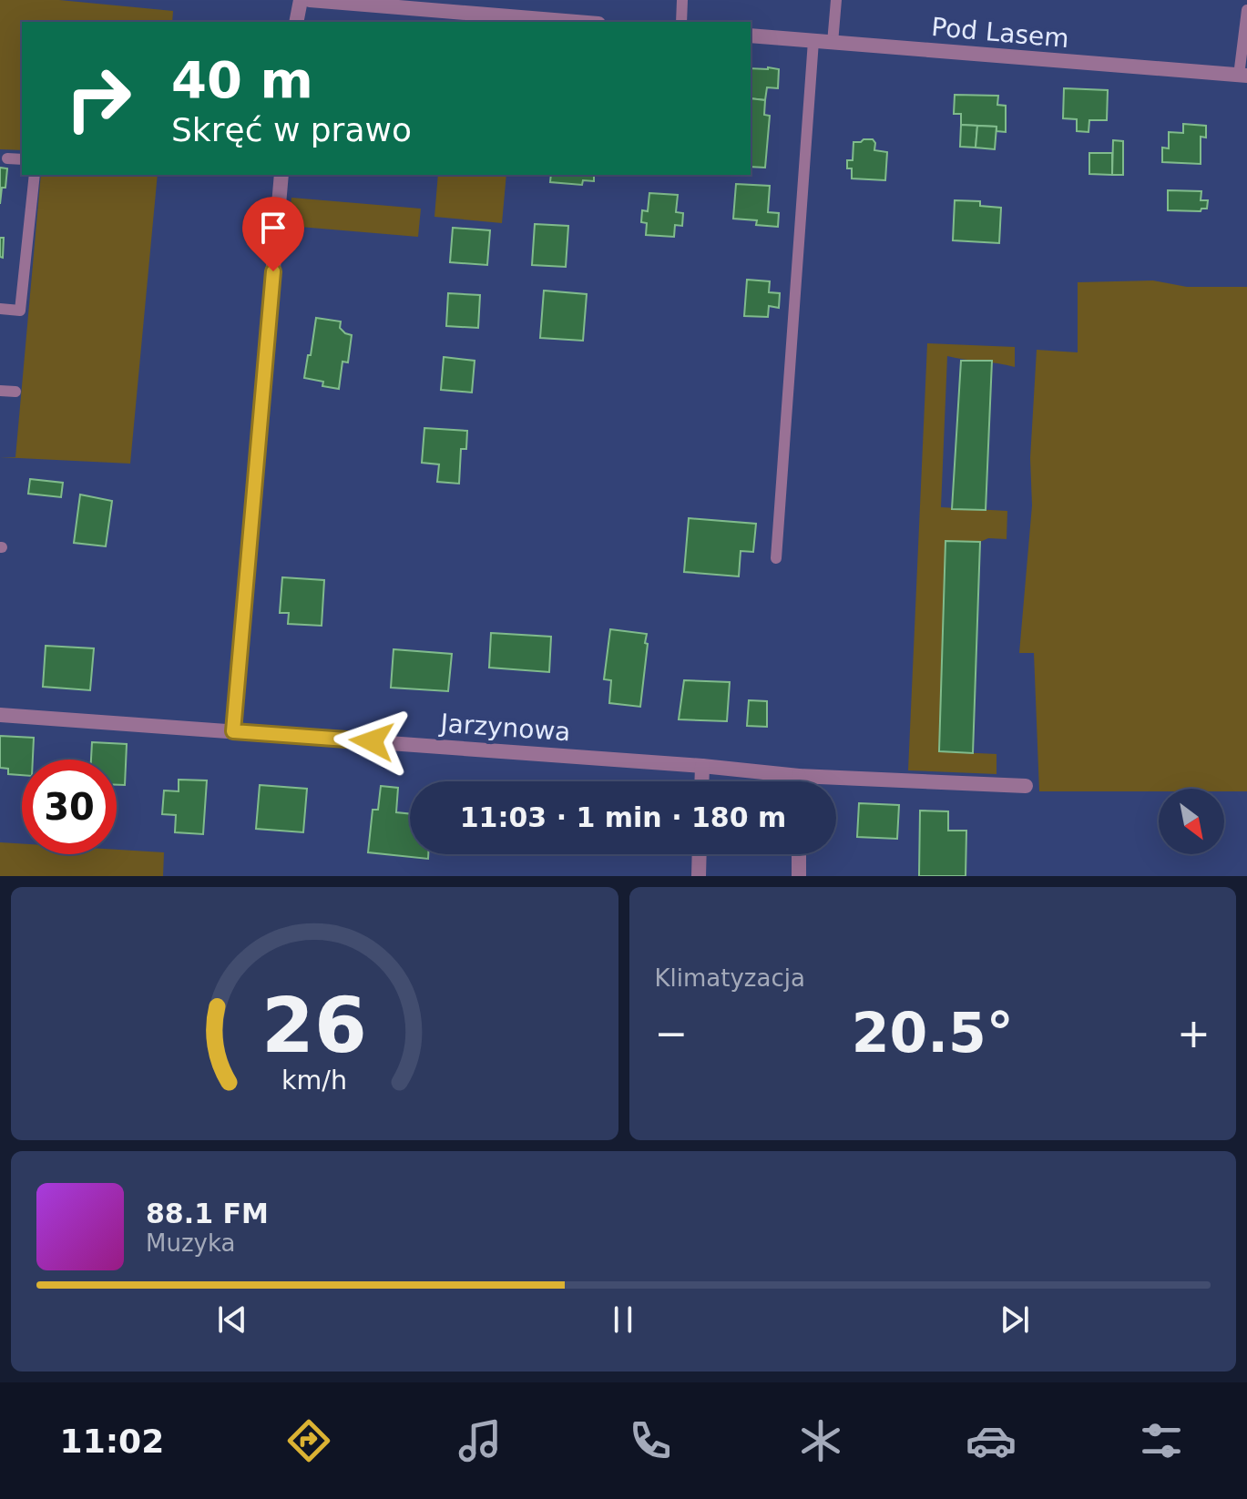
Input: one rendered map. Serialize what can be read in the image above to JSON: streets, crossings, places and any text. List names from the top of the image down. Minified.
{"streets":{"street":["Pod Lasem","Jarzynowa"]},"north":"bottom right","page":{"turn":["40 m","Skręć w prawo"],"limit":"30","trip":"11:03 · 1 min · 180 m","tile":"Klimatyzacja","heat":["−","20.5°","+"],"song":["88.1 FM","Muzyka"],"tabs":"11:02","gauge":["26","km/h"]}}
